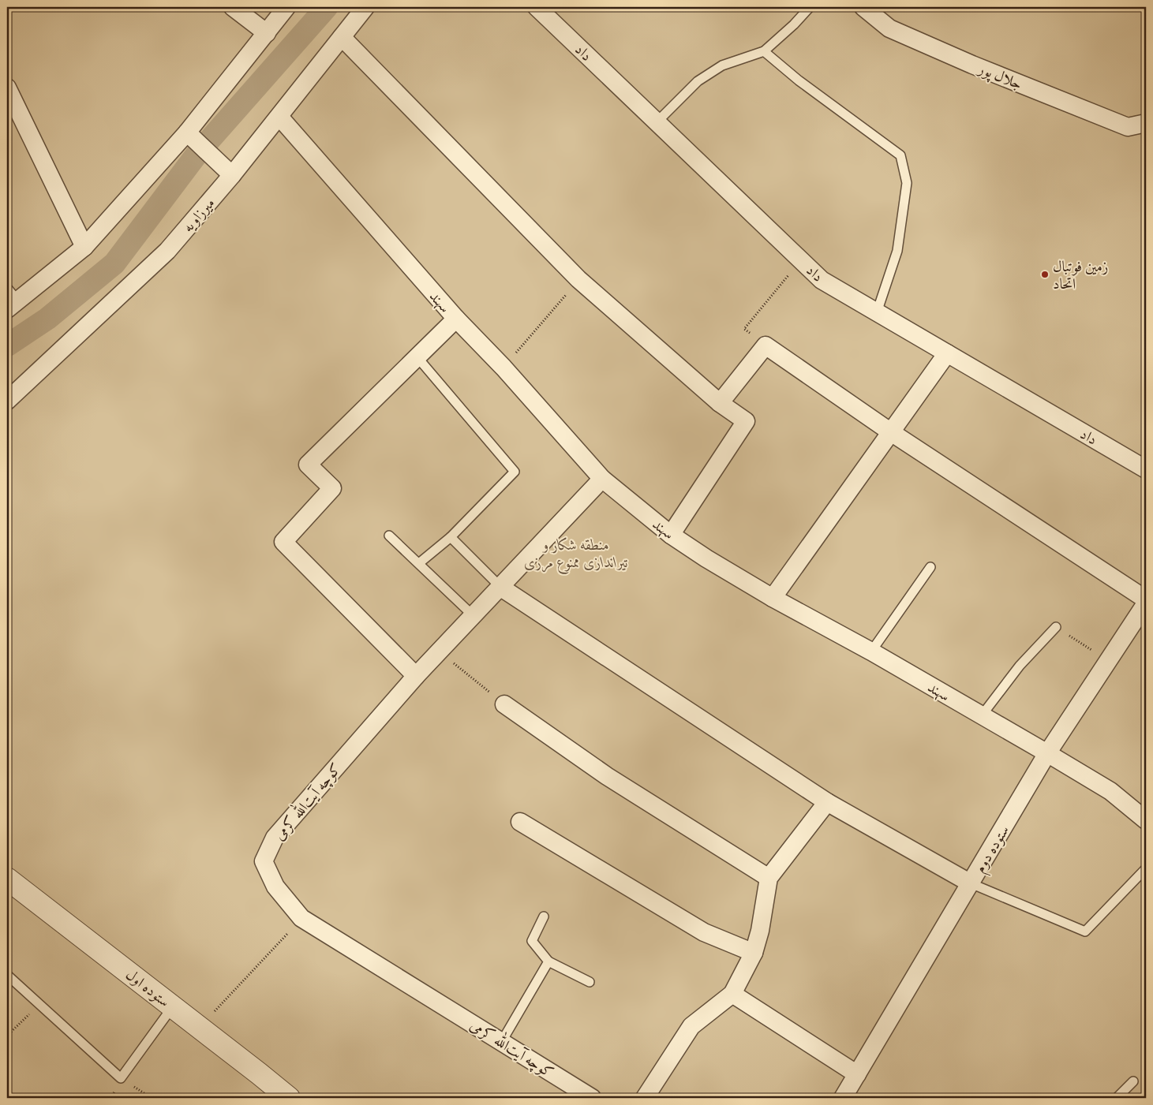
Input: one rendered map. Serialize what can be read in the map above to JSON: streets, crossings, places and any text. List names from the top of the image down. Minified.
{"streets":{"street":["داد","جلال پور","میرزاویه","سهند","کوچه آیت‌الله کرمی","ستوده دوم","ستوده اول"]},"crossings":[["میرزاویه","سهند"],["سهند","کوچه آیت‌الله کرمی"],["سهند","ستوده دوم"]],"parks":["منطقه شکار و تیراندازی ممنوع مرزی"],"places":["زمین فوتبال اتحاد"]}
